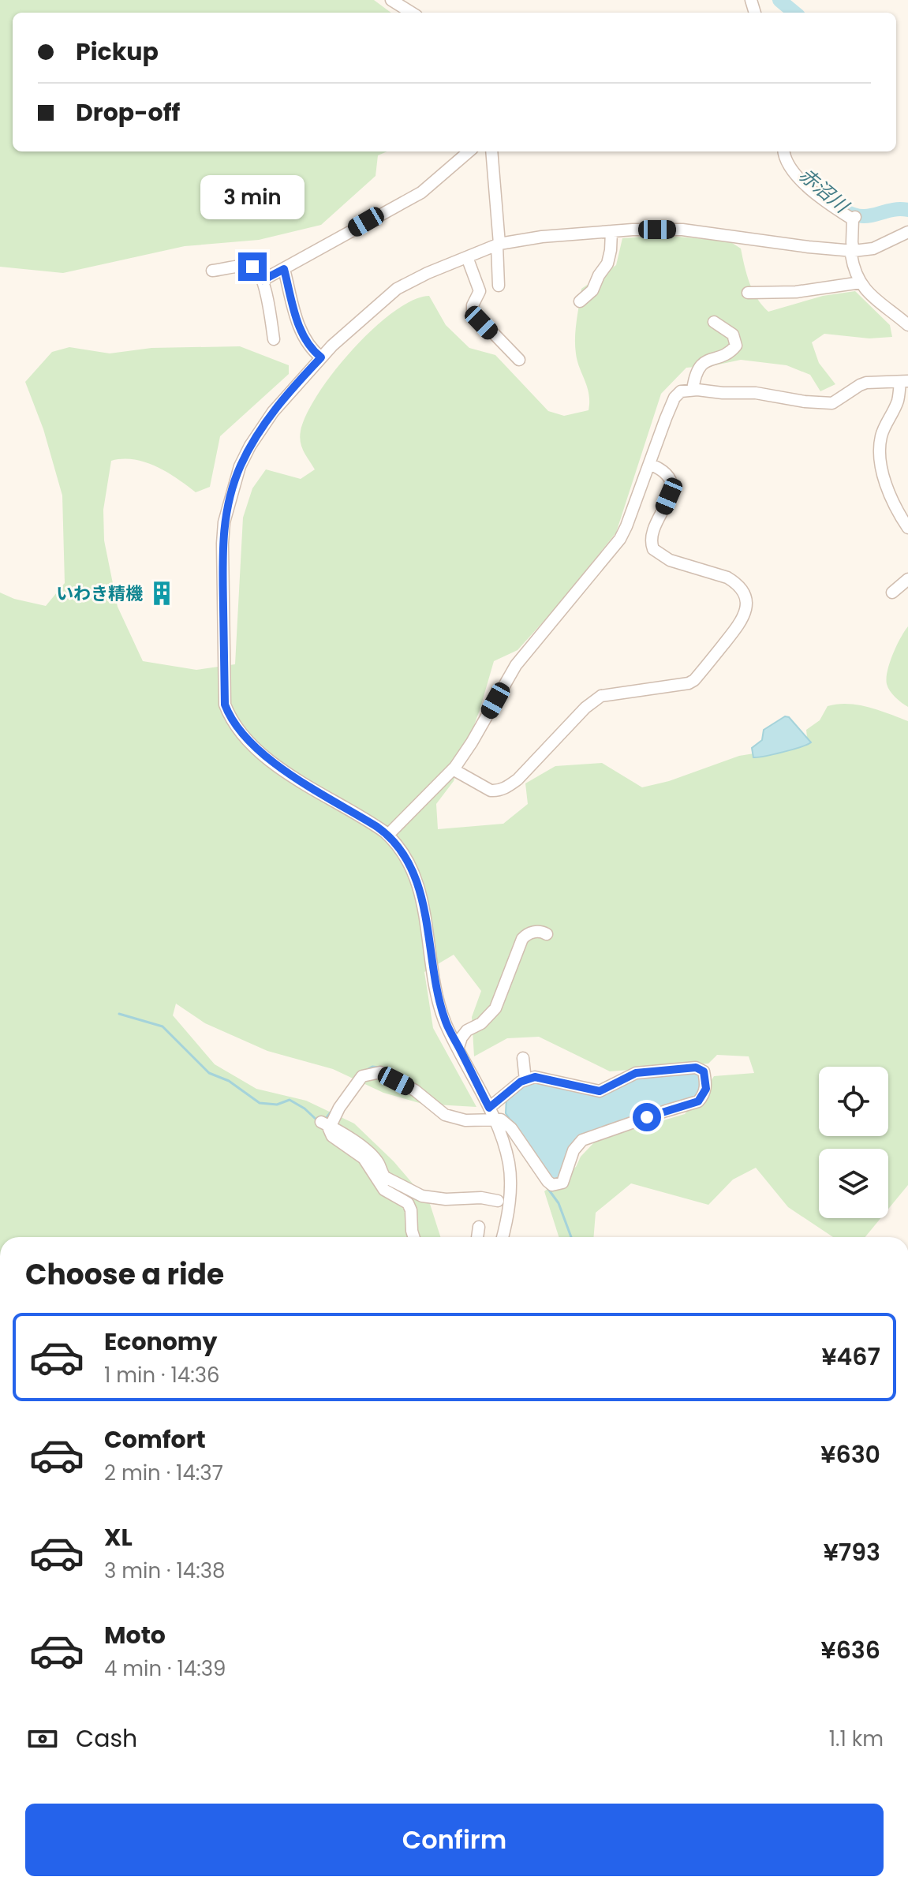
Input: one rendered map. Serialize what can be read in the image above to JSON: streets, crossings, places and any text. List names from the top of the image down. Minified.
{"water":["赤沼川"],"places":{"building":["いわき精機"]},"page":{"banner":["Pickup","Drop-off"],"bubble":"3 min","heading":"Choose a ride","list":[{"name":"Economy","note":"1 min · 14:36","value":"¥467"},{"name":"Comfort","note":"2 min · 14:37","value":"¥630"},{"name":"XL","note":"3 min · 14:38","value":"¥793"},{"name":"Moto","note":"4 min · 14:39","value":"¥636"}],"pay":["Cash","1.1 km"],"buttons":"Confirm"}}
